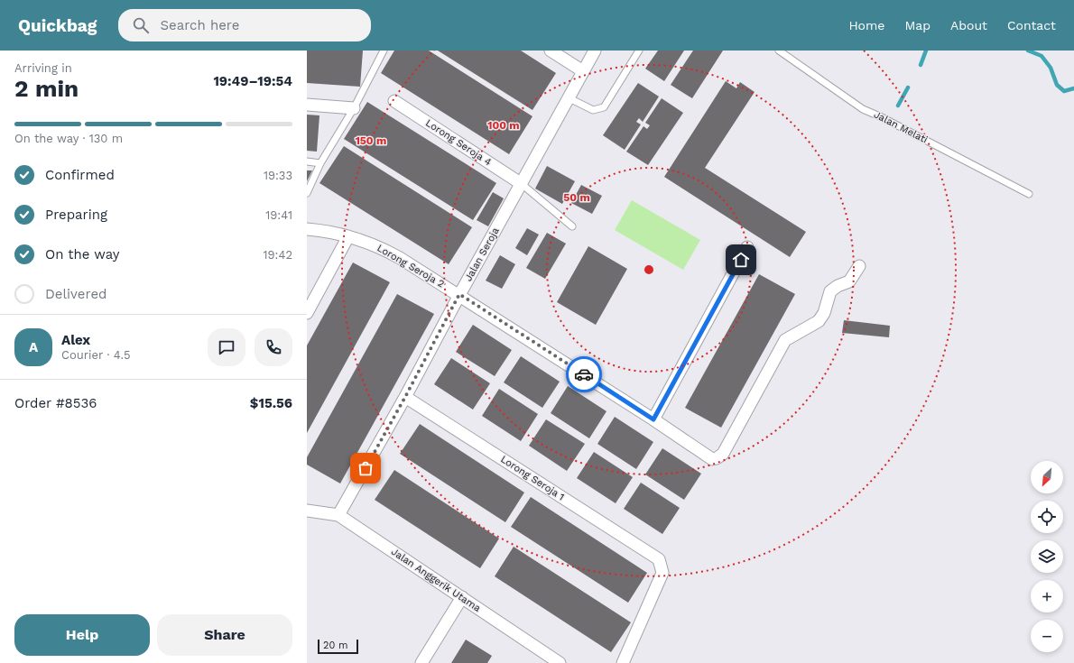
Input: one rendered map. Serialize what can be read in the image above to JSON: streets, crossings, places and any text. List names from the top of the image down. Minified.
{"streets":{"street":["Lorong Seroja 4","Jalan Seroja","Lorong Seroja 2","Lorong Seroja 1","Jalan Anggerik Utama"],"lane":["Jalan Melati"]},"crossings":[["Lorong Seroja 4","Jalan Seroja"],["Jalan Seroja","Lorong Seroja 2"],["Jalan Seroja","Lorong Seroja 1"],["Jalan Seroja","Jalan Anggerik Utama"]],"scale_bar":"20 m","north":"bottom left","page":{"header":"Quickbag","search":"Search here","nav":["Home","Map","About","Contact"],"heading":["2 min","Arriving in","19:49–19:54"],"panel":["Alex","Courier · 4.5","Order #8536","$15.56"],"bar":"On the way · 130 m","list":[["Confirmed","19:33"],["Preparing","19:41"],["On the way","19:42"],"Delivered"],"round":"A","map_buttons":["+","−"],"buttons":["Help","Share"],"scale":"20 m"},"rings":["100 m","150 m","50 m"]}
